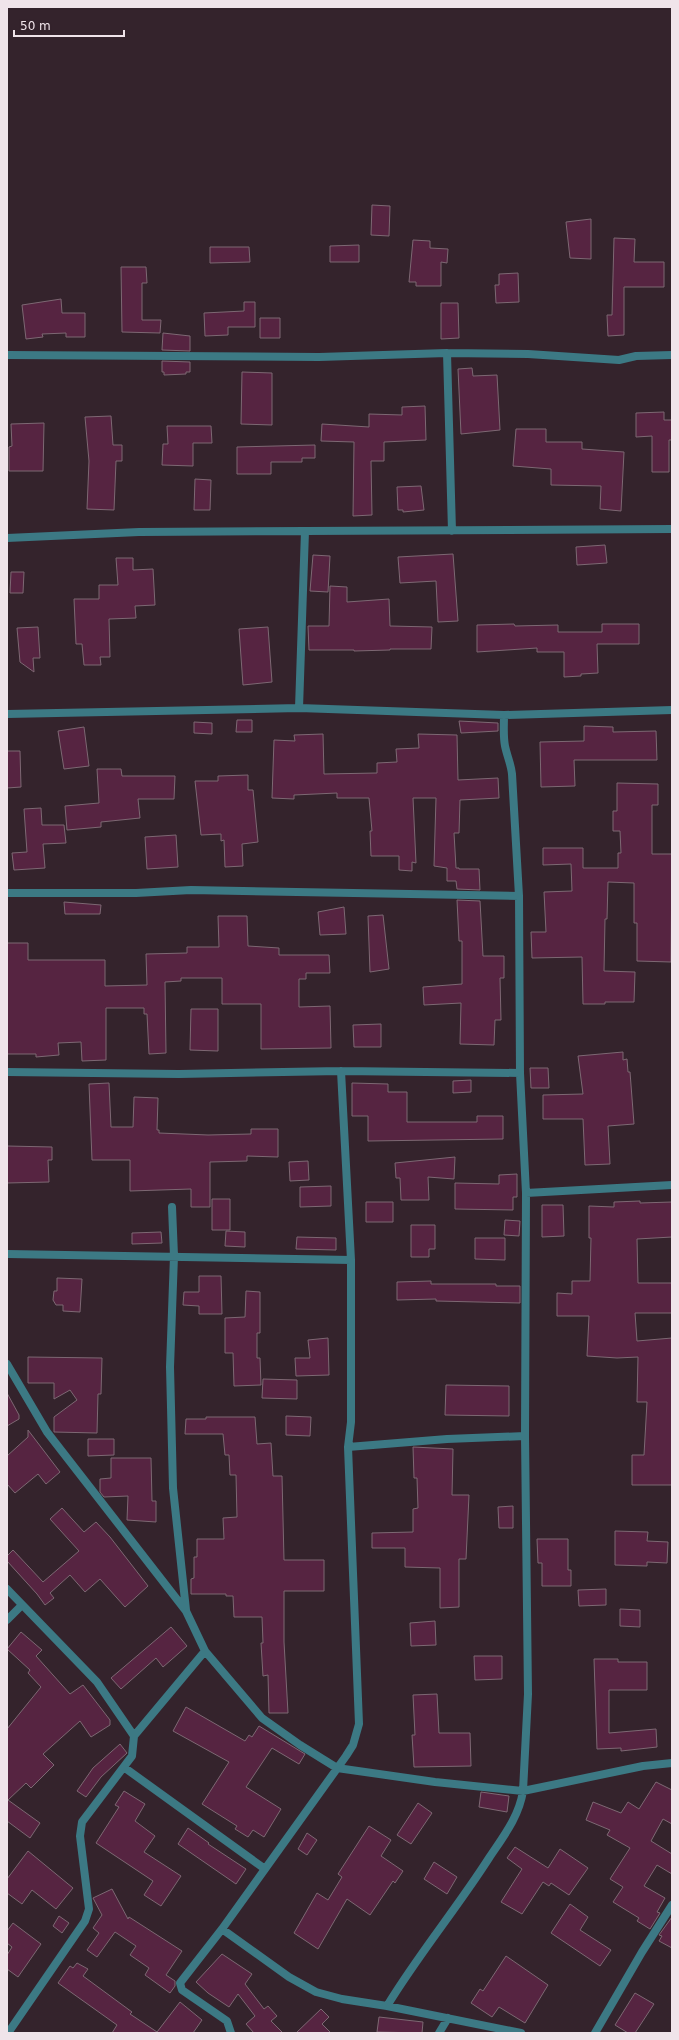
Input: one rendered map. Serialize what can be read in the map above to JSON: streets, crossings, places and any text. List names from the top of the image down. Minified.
{"scale_bar":"50 m"}
